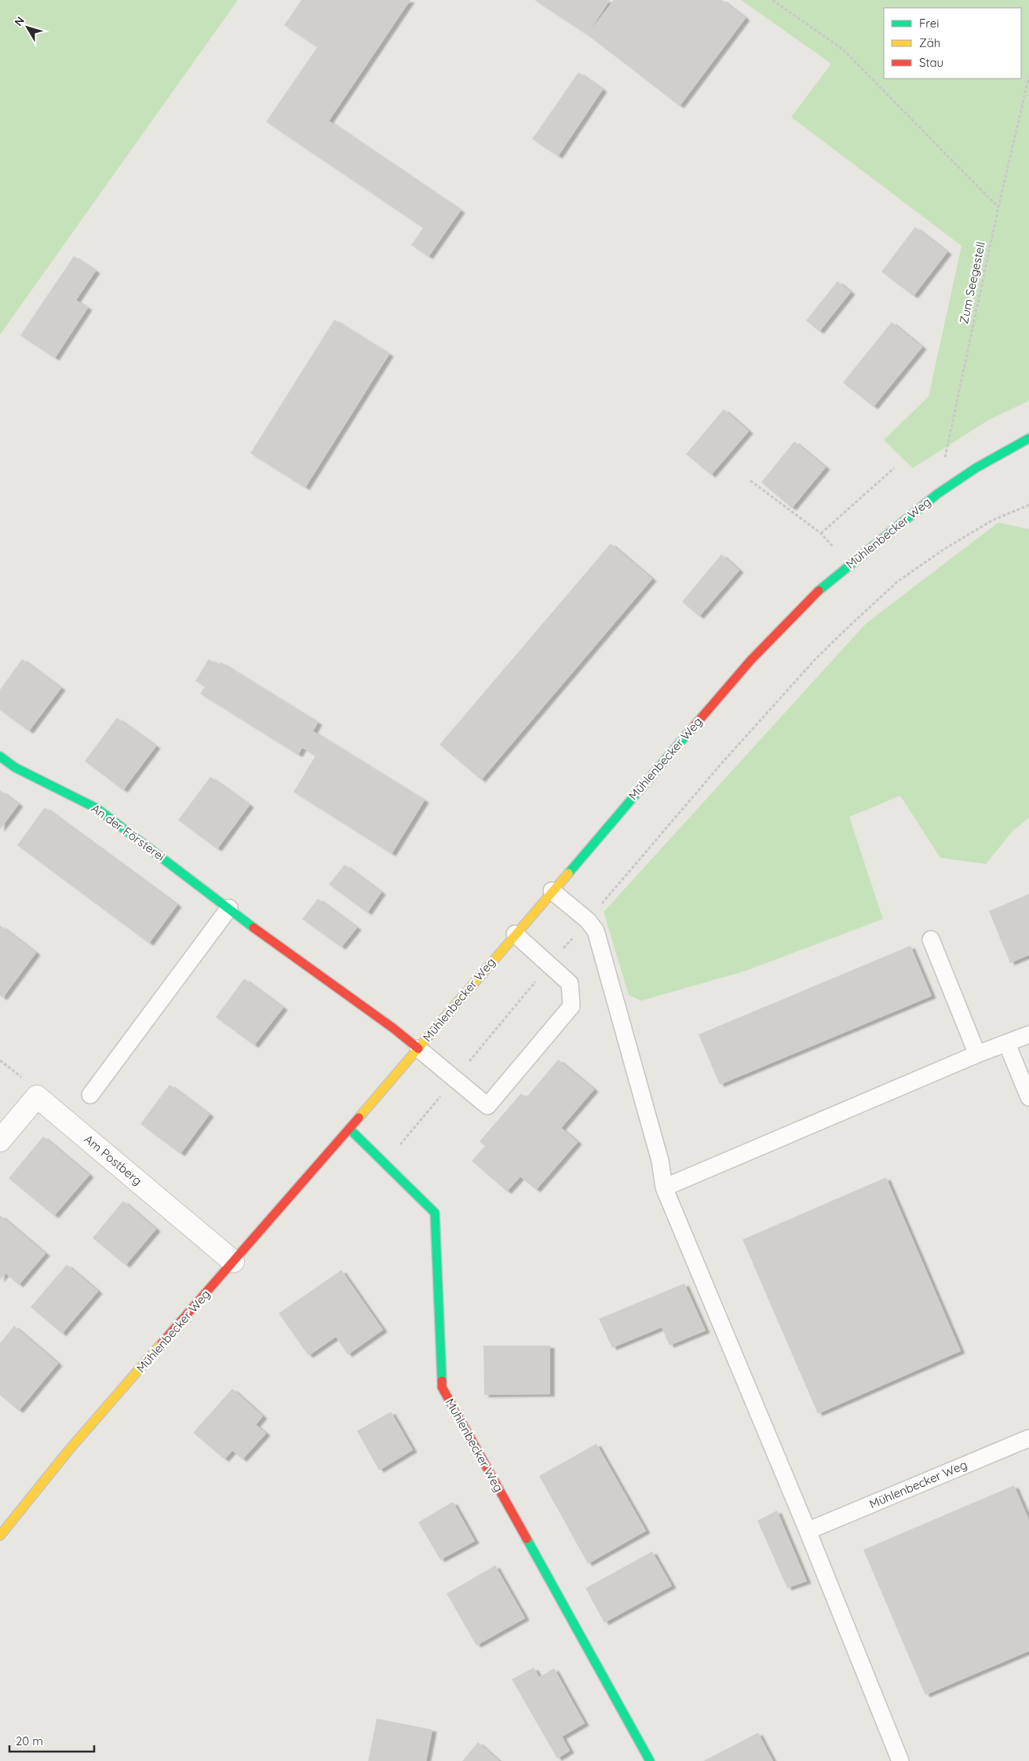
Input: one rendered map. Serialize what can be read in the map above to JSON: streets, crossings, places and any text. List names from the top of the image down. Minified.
{"streets":{"main road":["Mühlenbecker Weg","An der Försterei"],"street":["Am Postberg"],"path":["Zum Seegestell"]},"crossings":[["Zum Seegestell","Mühlenbecker Weg"],["Mühlenbecker Weg","An der Försterei"],["Mühlenbecker Weg","Am Postberg"]],"legend":["Frei","Zäh","Stau"],"scale_bar":"20 m","north":"top left"}
